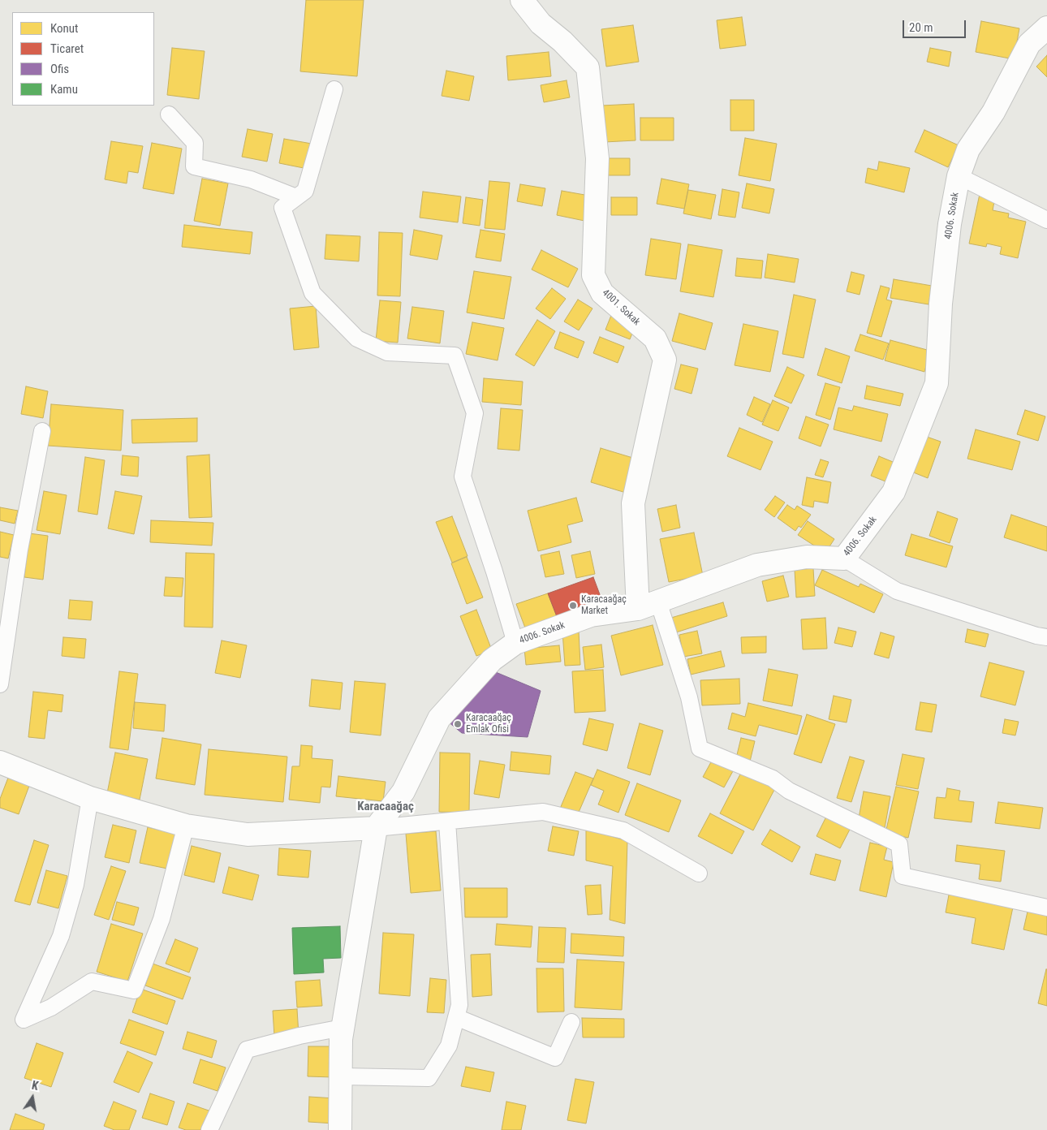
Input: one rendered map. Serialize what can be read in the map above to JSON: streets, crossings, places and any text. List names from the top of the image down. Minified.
{"streets":{"street":["4006. Sokak","4001. Sokak"]},"crossings":[["4006. Sokak","4001. Sokak"]],"districts":["Karacaağaç"],"places":["Karacaağaç Market","Karacaağaç Emlak Ofisi"],"legend":["Konut","Ticaret","Ofis","Kamu"],"scale_bar":"20 m","north":"top"}
